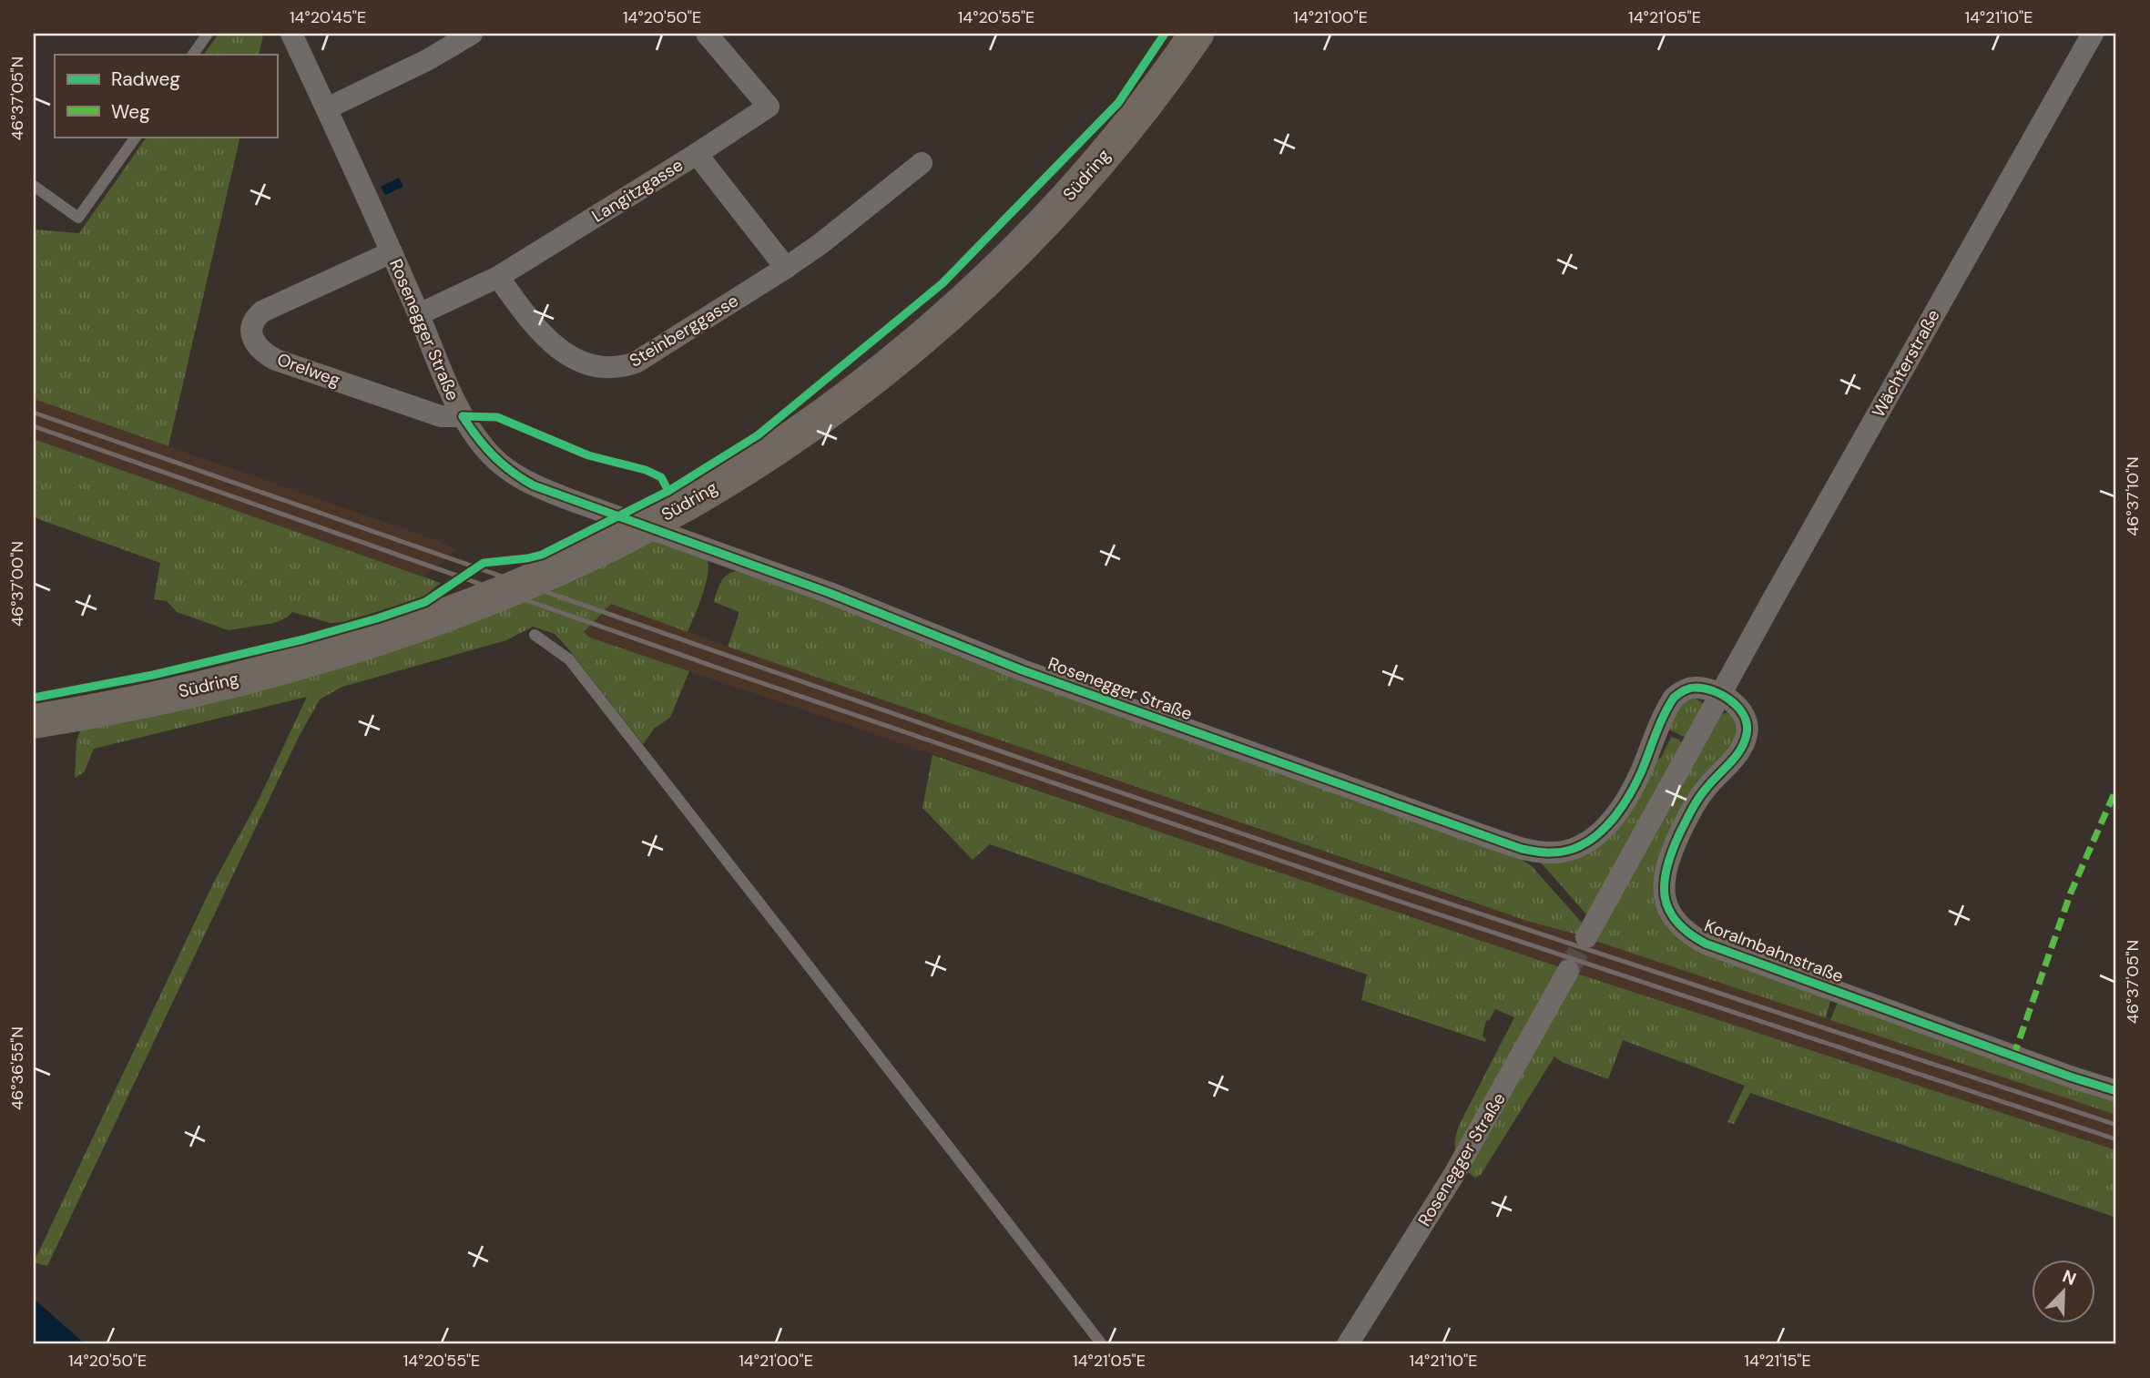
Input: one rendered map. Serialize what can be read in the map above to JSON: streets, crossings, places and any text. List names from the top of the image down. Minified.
{"streets":{"main road":["Südring"],"street":["Langitzgasse","Rosenegger Straße","Steinberggasse","Wächterstraße","Orelweg","Koralmbahnstraße"]},"crossings":[["Langitzgasse","Rosenegger Straße"],["Langitzgasse","Steinberggasse"],["Rosenegger Straße","Wächterstraße"],["Rosenegger Straße","Orelweg"],["Rosenegger Straße","Koralmbahnstraße"],["Wächterstraße","Koralmbahnstraße"]],"legend":["Radweg","Weg"],"north":"top right","coordinates":["14°20'45\"E","14°20'50\"E","14°20'55\"E","14°21'00\"E","14°21'05\"E","14°21'10\"E","46°37'05\"N","46°37'10\"N","46°37'00\"N","46°36'55\"N","14°21'15\"E"]}
